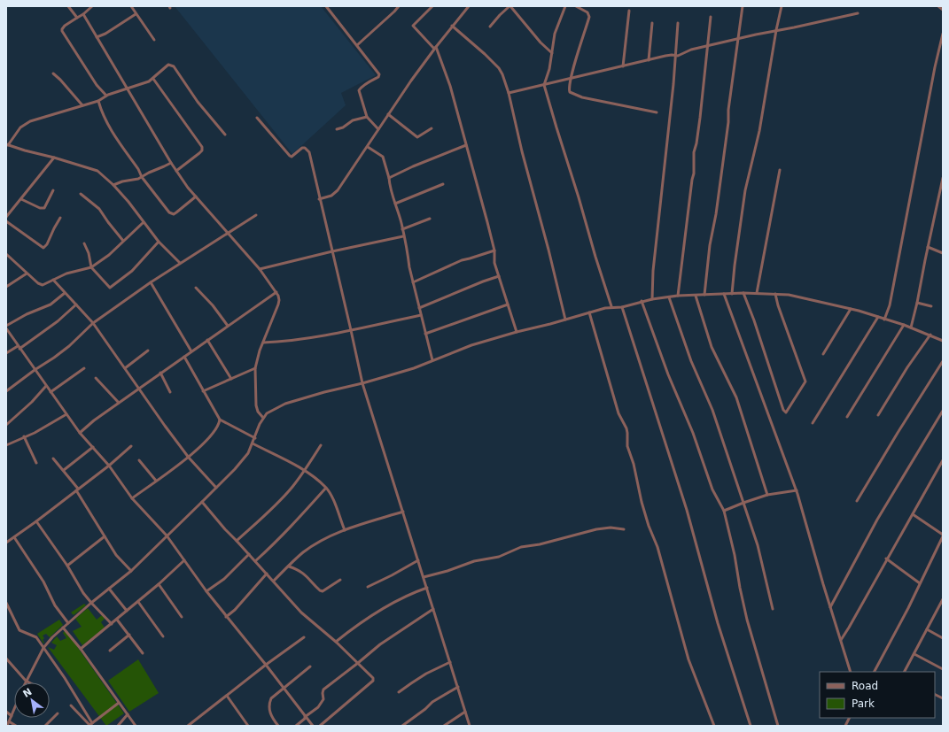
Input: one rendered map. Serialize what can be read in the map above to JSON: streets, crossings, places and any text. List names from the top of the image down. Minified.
{"legend":["Road","Park"],"north":"top left"}
